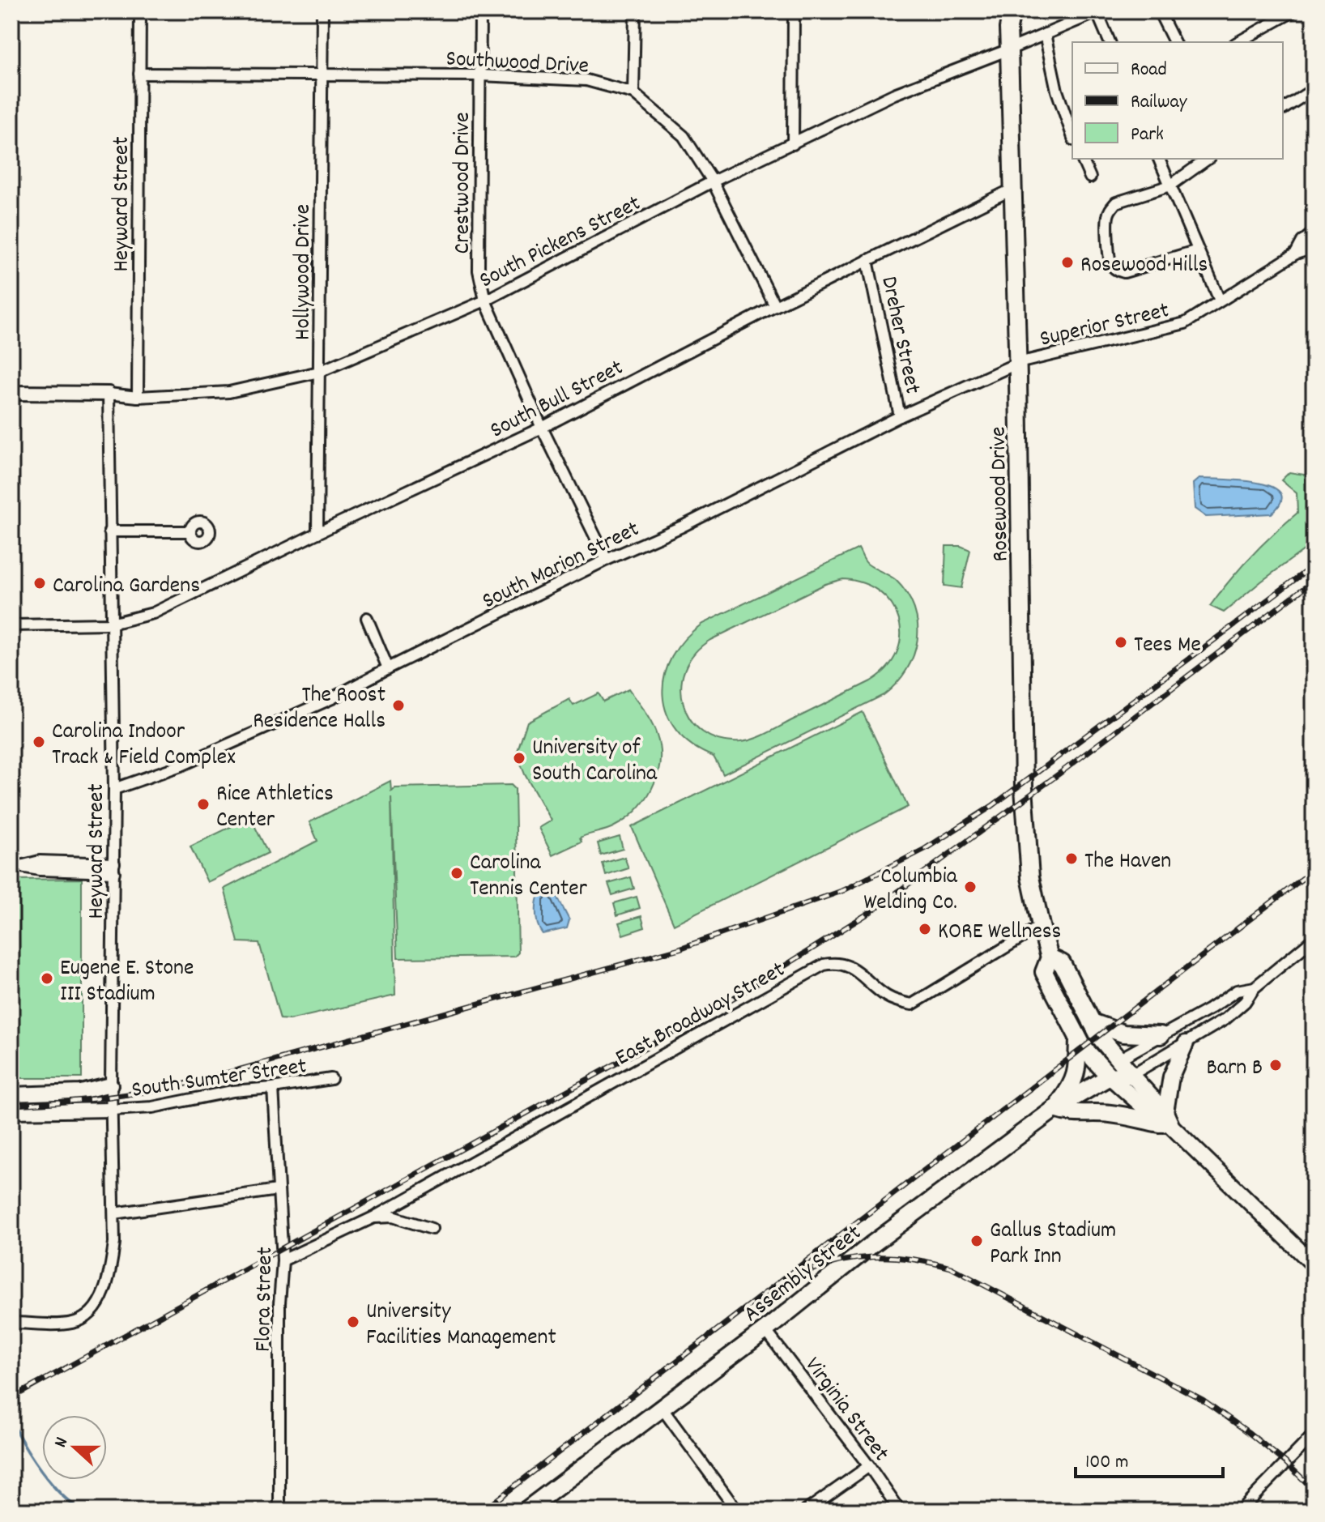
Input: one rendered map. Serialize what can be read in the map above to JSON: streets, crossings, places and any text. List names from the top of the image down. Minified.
{"streets":{"main road":["Rosewood Drive","Assembly Street"],"street":["Southwood Drive","Crestwood Drive","Heyward Street","South Pickens Street","Hollywood Drive","Superior Street","Dreher Street","South Bull Street","South Marion Street","East Broadway Street","South Sumter Street","Flora Street","Virginia Street"]},"crossings":[["Southwood Drive","Crestwood Drive"],["Southwood Drive","Heyward Street"],["Southwood Drive","South Pickens Street"],["Southwood Drive","Hollywood Drive"],["Southwood Drive","South Bull Street"],["Crestwood Drive","South Pickens Street"],["Crestwood Drive","South Bull Street"],["Crestwood Drive","South Marion Street"],["Heyward Street","South Pickens Street"],["Heyward Street","South Bull Street"],["Heyward Street","South Marion Street"],["Heyward Street","South Sumter Street"],["South Pickens Street","Hollywood Drive"],["South Pickens Street","Rosewood Drive"],["Hollywood Drive","South Bull Street"],["Superior Street","Rosewood Drive"],["Superior Street","South Marion Street"],["Dreher Street","South Bull Street"],["Dreher Street","South Marion Street"],["South Bull Street","Rosewood Drive"],["Rosewood Drive","South Marion Street"],["Rosewood Drive","East Broadway Street"],["Rosewood Drive","Assembly Street"],["East Broadway Street","Flora Street"],["South Sumter Street","Flora Street"],["Assembly Street","Virginia Street"]],"places":["Rosewood Hills","Carolina Gardens","Tees Me","The Roost Residence Halls","Carolina Indoor Track & Field Complex","University of South Carolina","Rice Athletics Center","The Haven","Carolina Tennis Center","Columbia Welding Co.","KORE Wellness","Eugene E. Stone III Stadium","Barn B","Gallus Stadium Park Inn","University Facilities Management"],"legend":["Road","Railway","Park"],"scale_bar":"100 m","north":"left"}
